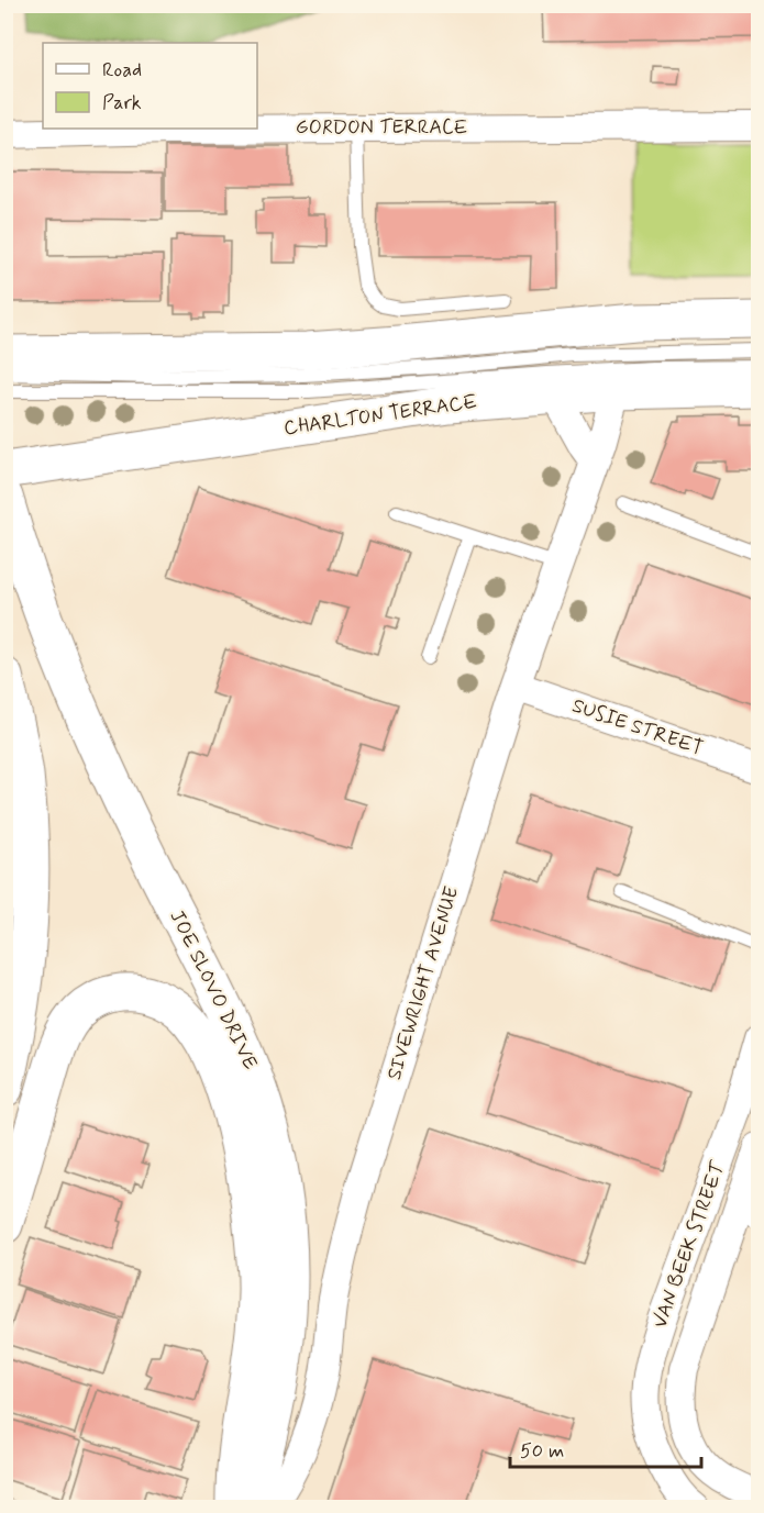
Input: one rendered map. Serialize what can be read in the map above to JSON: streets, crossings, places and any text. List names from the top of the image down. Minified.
{"streets":{"main road":["CHARLTON TERRACE","JOE SLOVO DRIVE"],"street":["GORDON TERRACE","SUSIE STREET","SIVEWRIGHT AVENUE","VAN BEEK STREET"]},"crossings":[["CHARLTON TERRACE","SIVEWRIGHT AVENUE"],["SUSIE STREET","SIVEWRIGHT AVENUE"]],"legend":["Road","Park"],"scale_bar":"50 m"}
